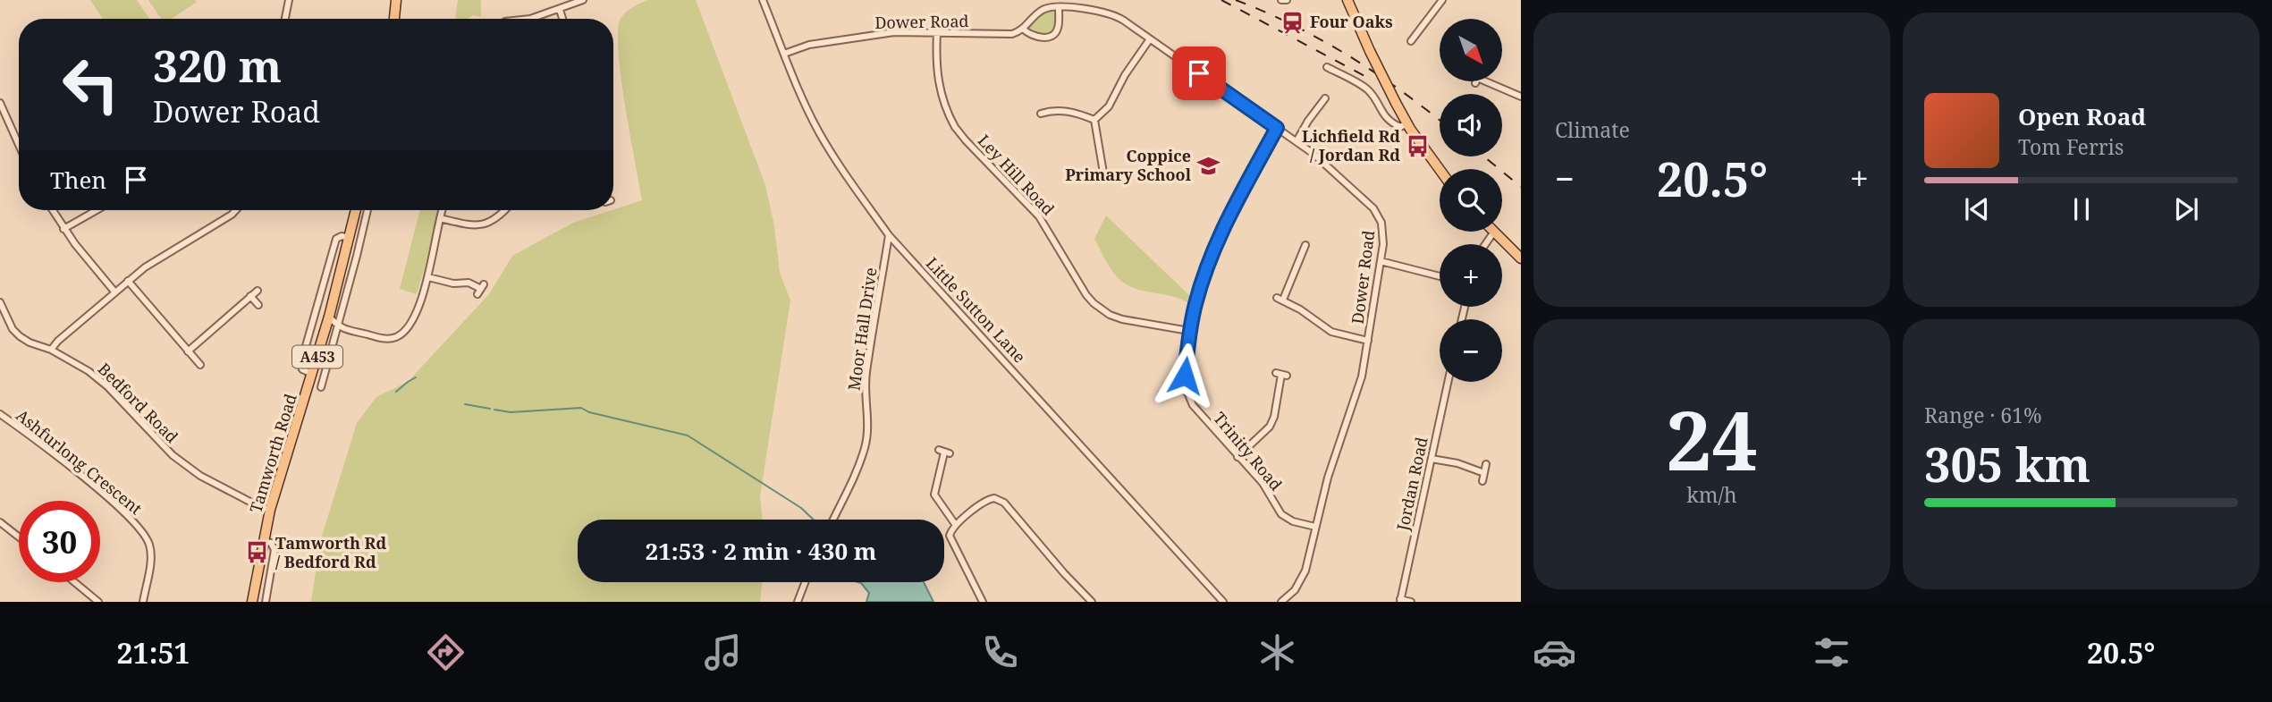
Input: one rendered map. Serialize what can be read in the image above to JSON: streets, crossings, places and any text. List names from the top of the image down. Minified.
{"streets":{"main road":["A453","Tamworth Road"],"street":["Dower Road","Ley Hill Road","Little Sutton Lane","Moor Hall Drive","Bedford Road","Trinity Road","Ashfurlong Crescent","Jordan Road"]},"crossings":[["Dower Road","Ley Hill Road"],["Dower Road","Little Sutton Lane"],["Dower Road","Trinity Road"],["Ley Hill Road","Trinity Road"],["Little Sutton Lane","Moor Hall Drive"],["Bedford Road","Tamworth Road"]],"places":{"station":["Four Oaks"],"bus stop":["Lichfield Rd / Jordan Rd","Tamworth Rd / Bedford Rd"],"school or university":["Coppice Primary School"]},"north":"bottom right","page":{"tile":["Climate",["24","km/h"],["Range · 61%","305 km"]],"map_buttons":["+","−"],"turn":["320 m","Dower Road"],"song":["Open Road","Tom Ferris"],"then":"Then","heat":["−","20.5°","+"],"limit":"30","trip":"21:53 · 2 min · 430 m","tabs":["21:51","20.5°"]}}
